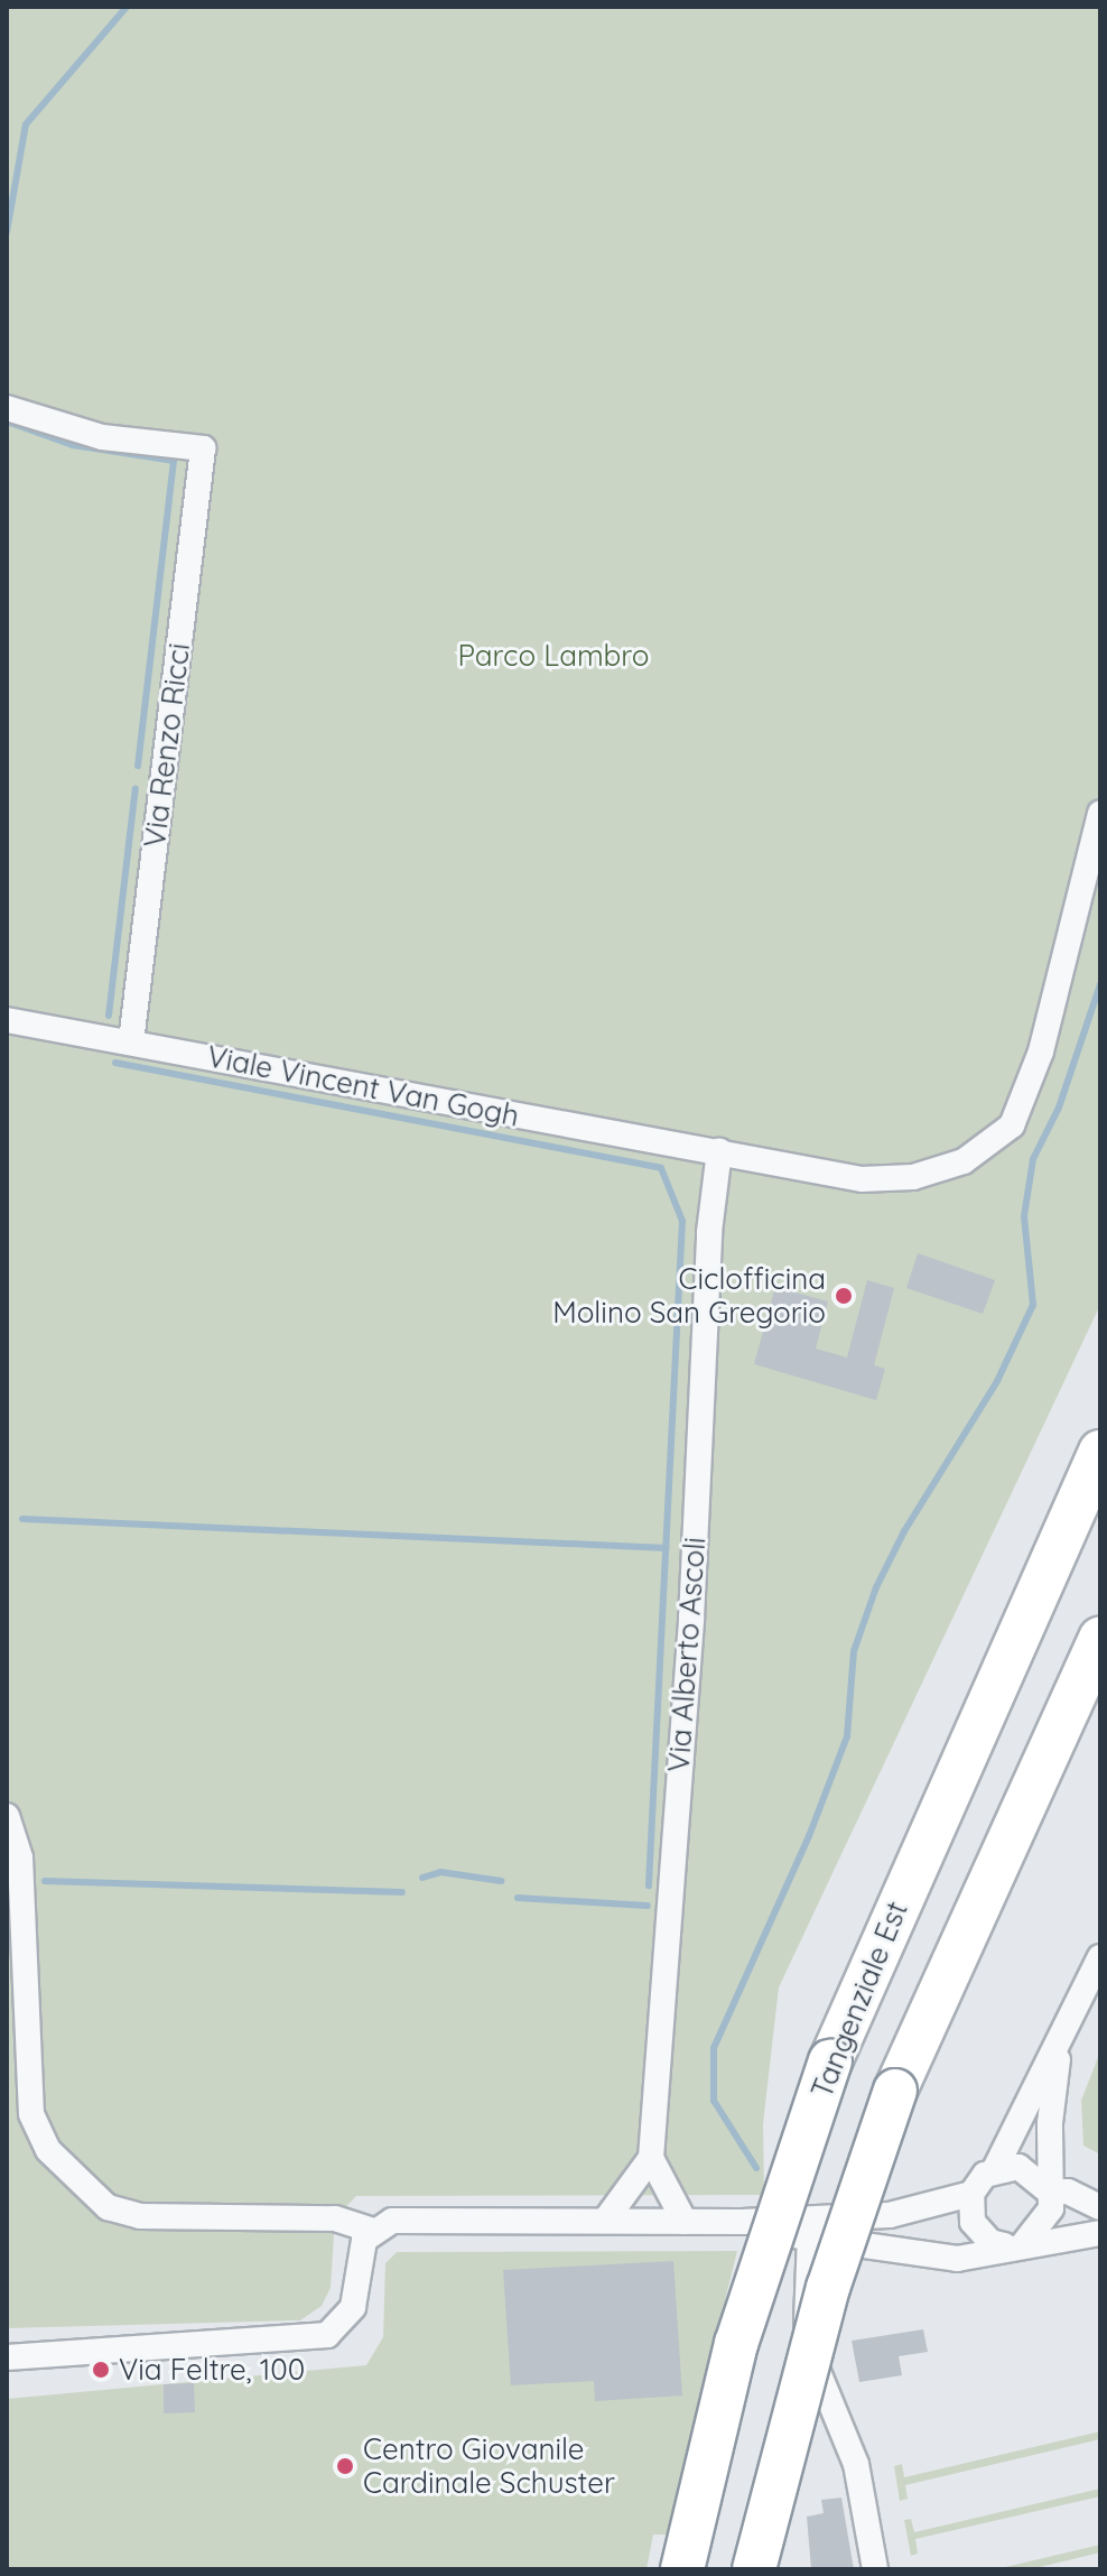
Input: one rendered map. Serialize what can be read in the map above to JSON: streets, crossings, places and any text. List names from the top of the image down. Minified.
{"streets":{"highway":["Tangenziale Est"],"street":["Via Renzo Ricci","Viale Vincent Van Gogh","Via Alberto Ascoli"]},"crossings":[["Via Renzo Ricci","Viale Vincent Van Gogh"],["Viale Vincent Van Gogh","Via Alberto Ascoli"]],"parks":["Parco Lambro"],"places":["Ciclofficina Molino San Gregorio","Via Feltre, 100","Centro Giovanile Cardinale Schuster"]}
